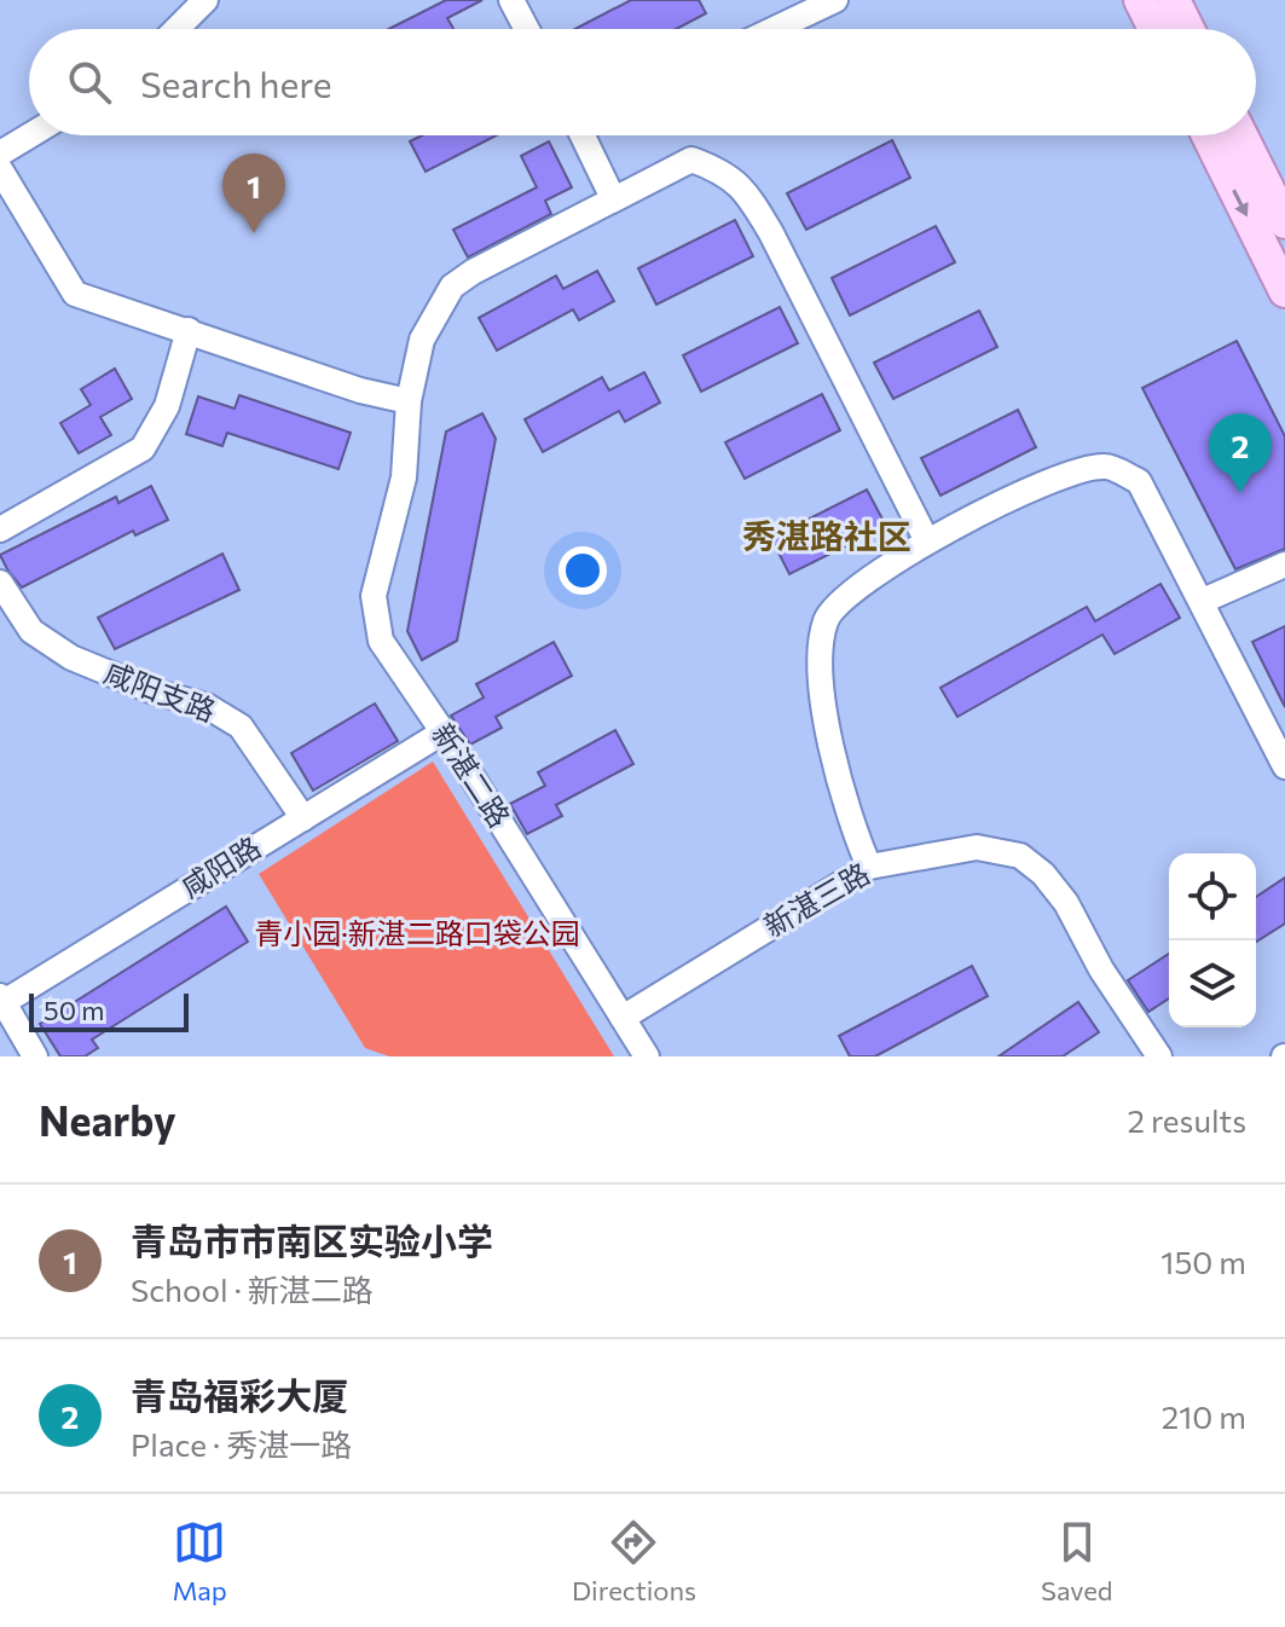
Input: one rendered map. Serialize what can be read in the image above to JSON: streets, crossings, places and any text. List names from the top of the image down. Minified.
{"streets":{"street":["咸阳支路","新湛二路","咸阳路","新湛三路"]},"crossings":[["咸阳支路","咸阳路"],["新湛二路","咸阳路"],["新湛二路","新湛三路"]],"districts":["秀湛路社区"],"parks":["青小园·新湛二路口袋公园"],"scale_bar":"50 m","page":{"search":"Search here","pins":["1","2"],"scale":"50 m","heading":["Nearby","2 results"],"list":[{"mark":"1","name":"青岛市市南区实验小学","note":"School · 新湛二路","value":"150 m"},{"mark":"2","name":"青岛福彩大厦","note":"Place · 秀湛一路","value":"210 m"}],"nav":["Map","Directions","Saved"]}}
